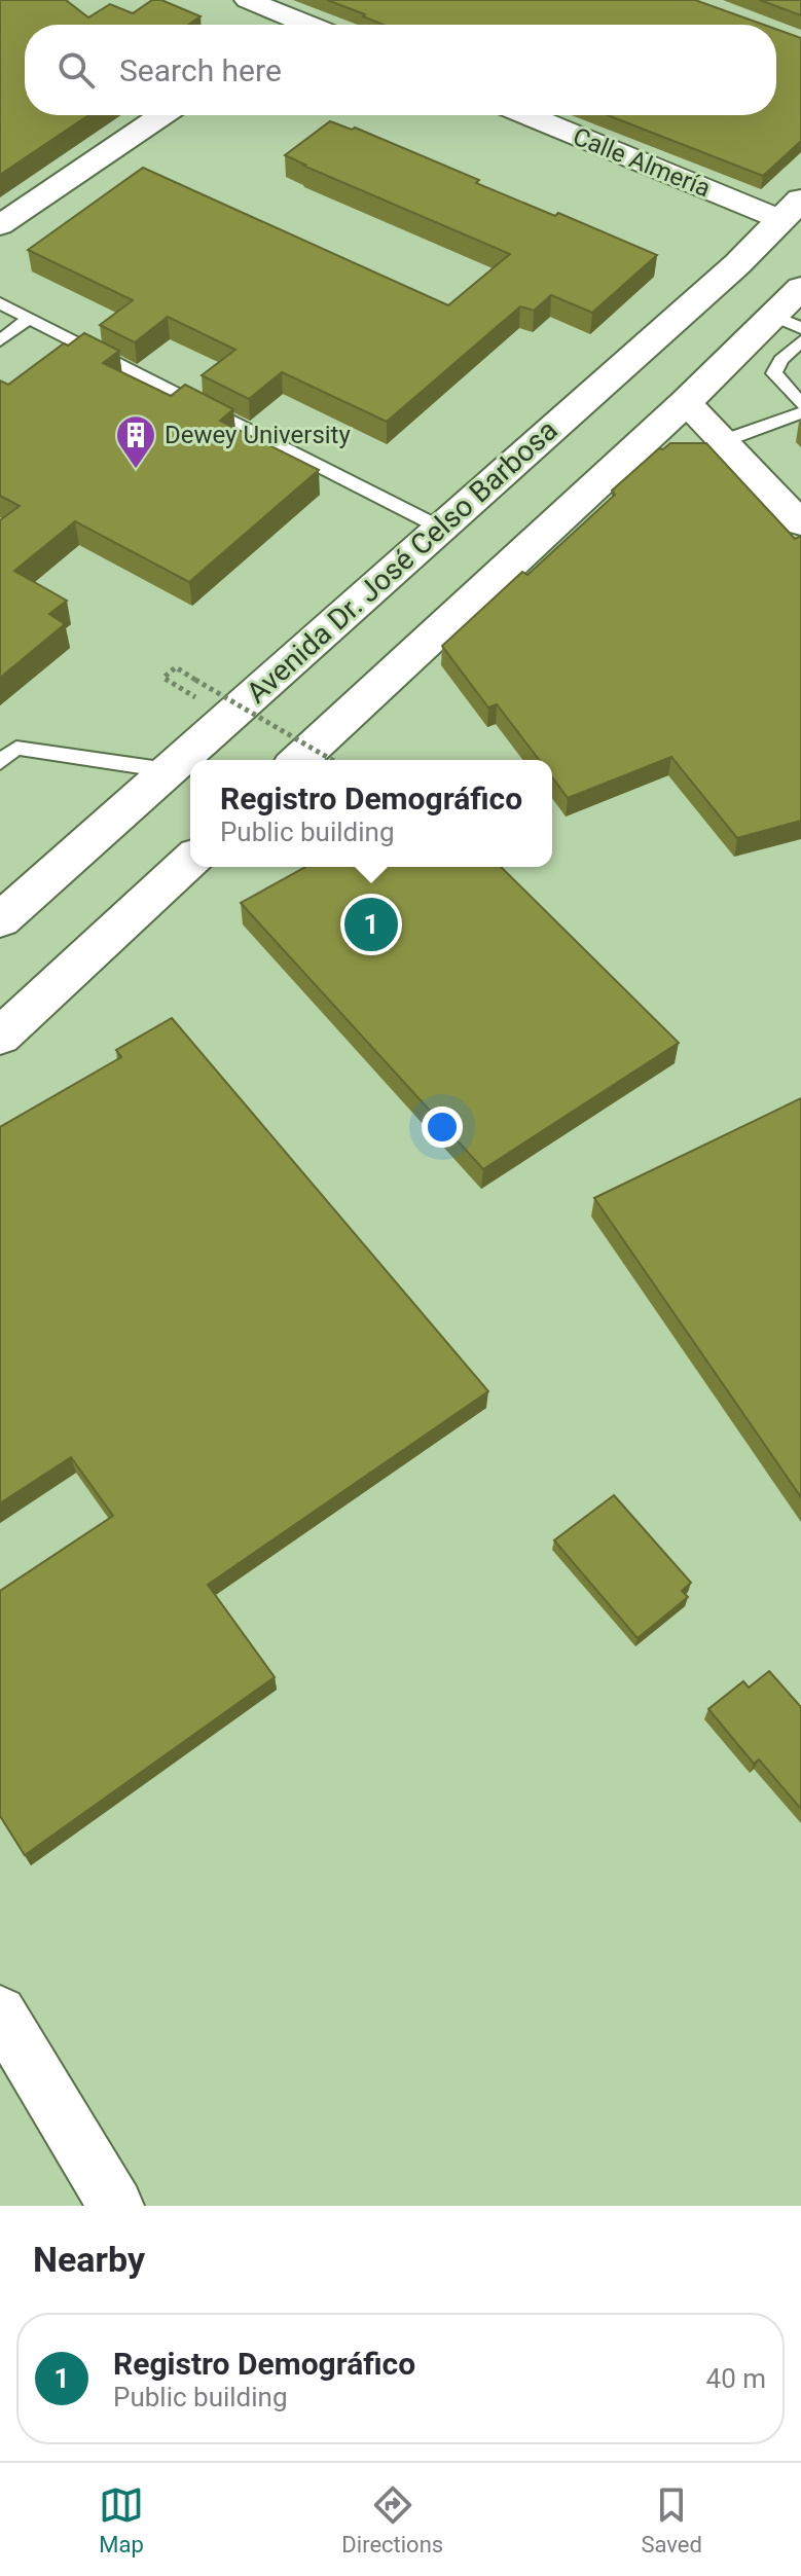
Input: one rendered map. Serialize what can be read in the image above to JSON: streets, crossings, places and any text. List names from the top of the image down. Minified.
{"streets":{"main road":["Avenida Dr. José Celso Barbosa"],"street":["Calle Almería"]},"crossings":[["Calle Almería","Avenida Dr. José Celso Barbosa"]],"places":{"building":["Dewey University"]},"page":{"search":"Search here","popup":["Registro Demográfico","Public building"],"pins":"1","heading":"Nearby","list":[{"mark":"1","name":"Registro Demográfico","note":"Public building","value":"40 m"}],"nav":["Map","Directions","Saved"]}}
